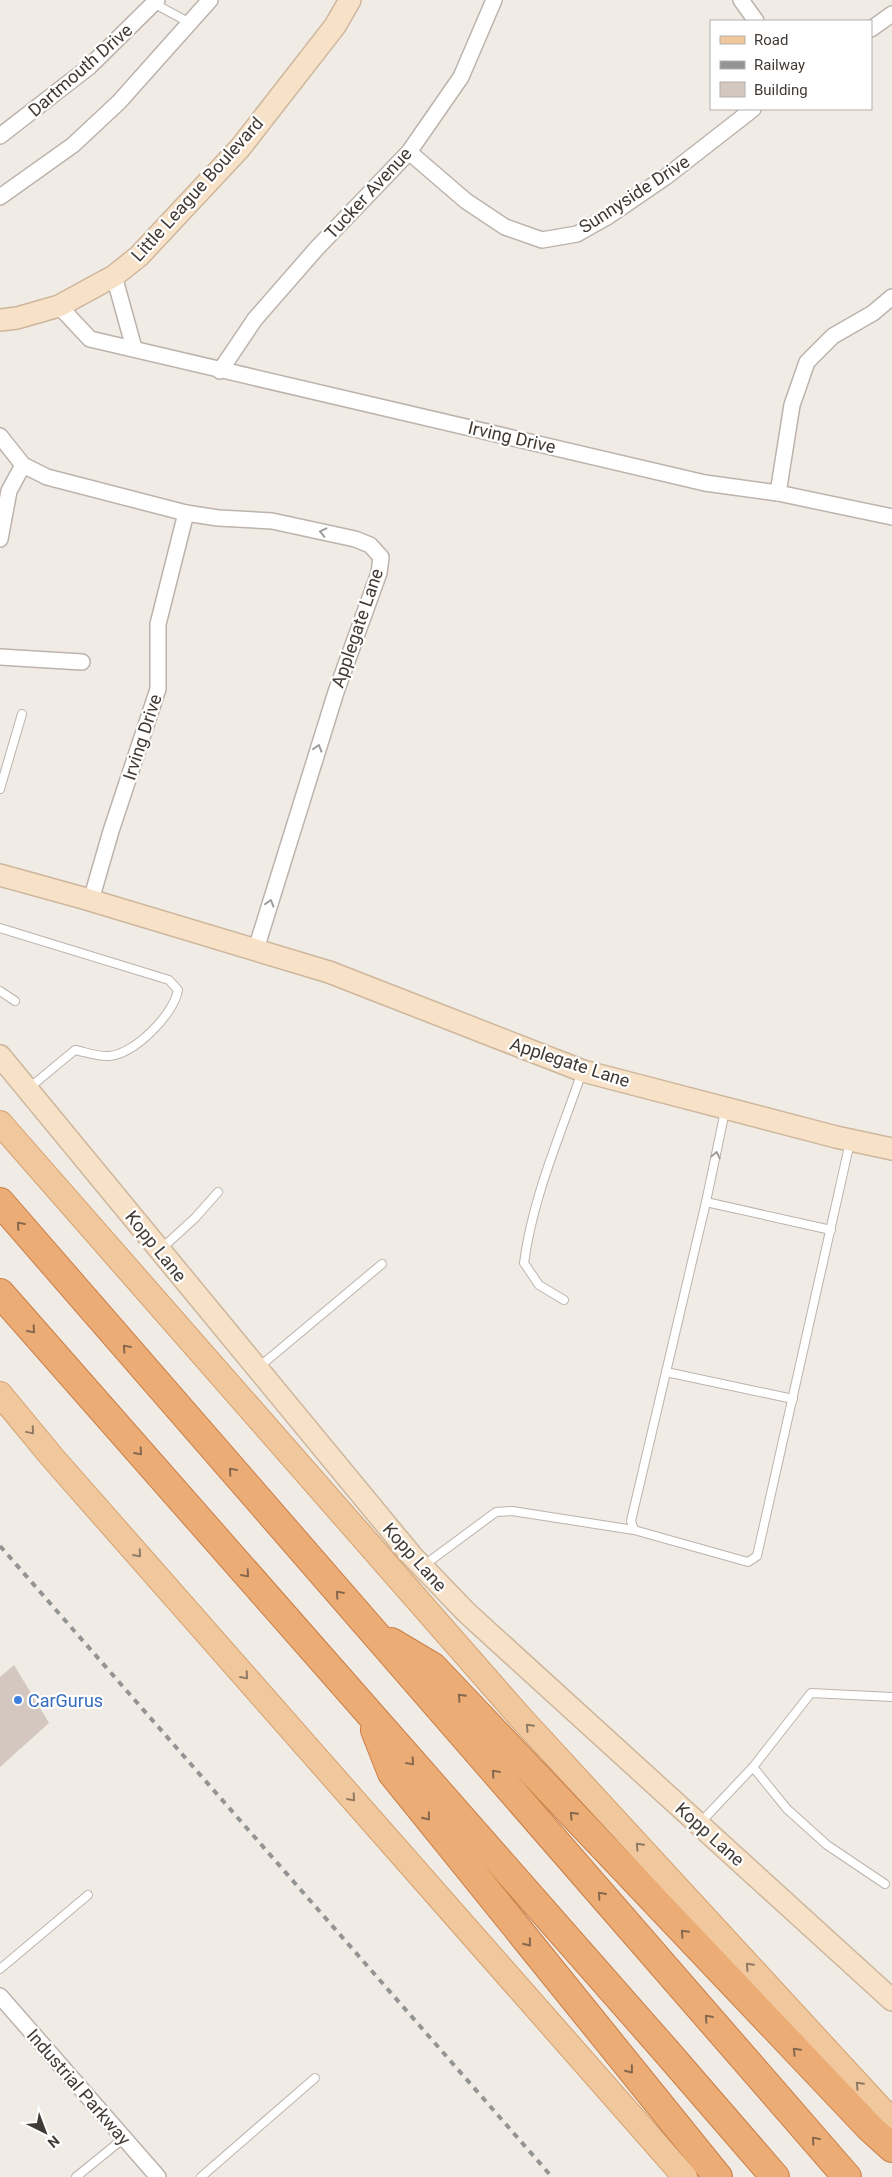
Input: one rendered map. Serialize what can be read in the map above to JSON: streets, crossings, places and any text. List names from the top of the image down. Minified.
{"streets":{"street":["Dartmouth Drive","Little League Boulevard","Tucker Avenue","Sunnyside Drive","Irving Drive","Applegate Lane","Kopp Lane","Industrial Parkway"]},"crossings":[["Little League Boulevard","Irving Drive"],["Tucker Avenue","Sunnyside Drive"],["Tucker Avenue","Irving Drive"],["Irving Drive","Applegate Lane"]],"places":["CarGurus"],"legend":["Road","Railway","Building"],"north":"bottom right"}
